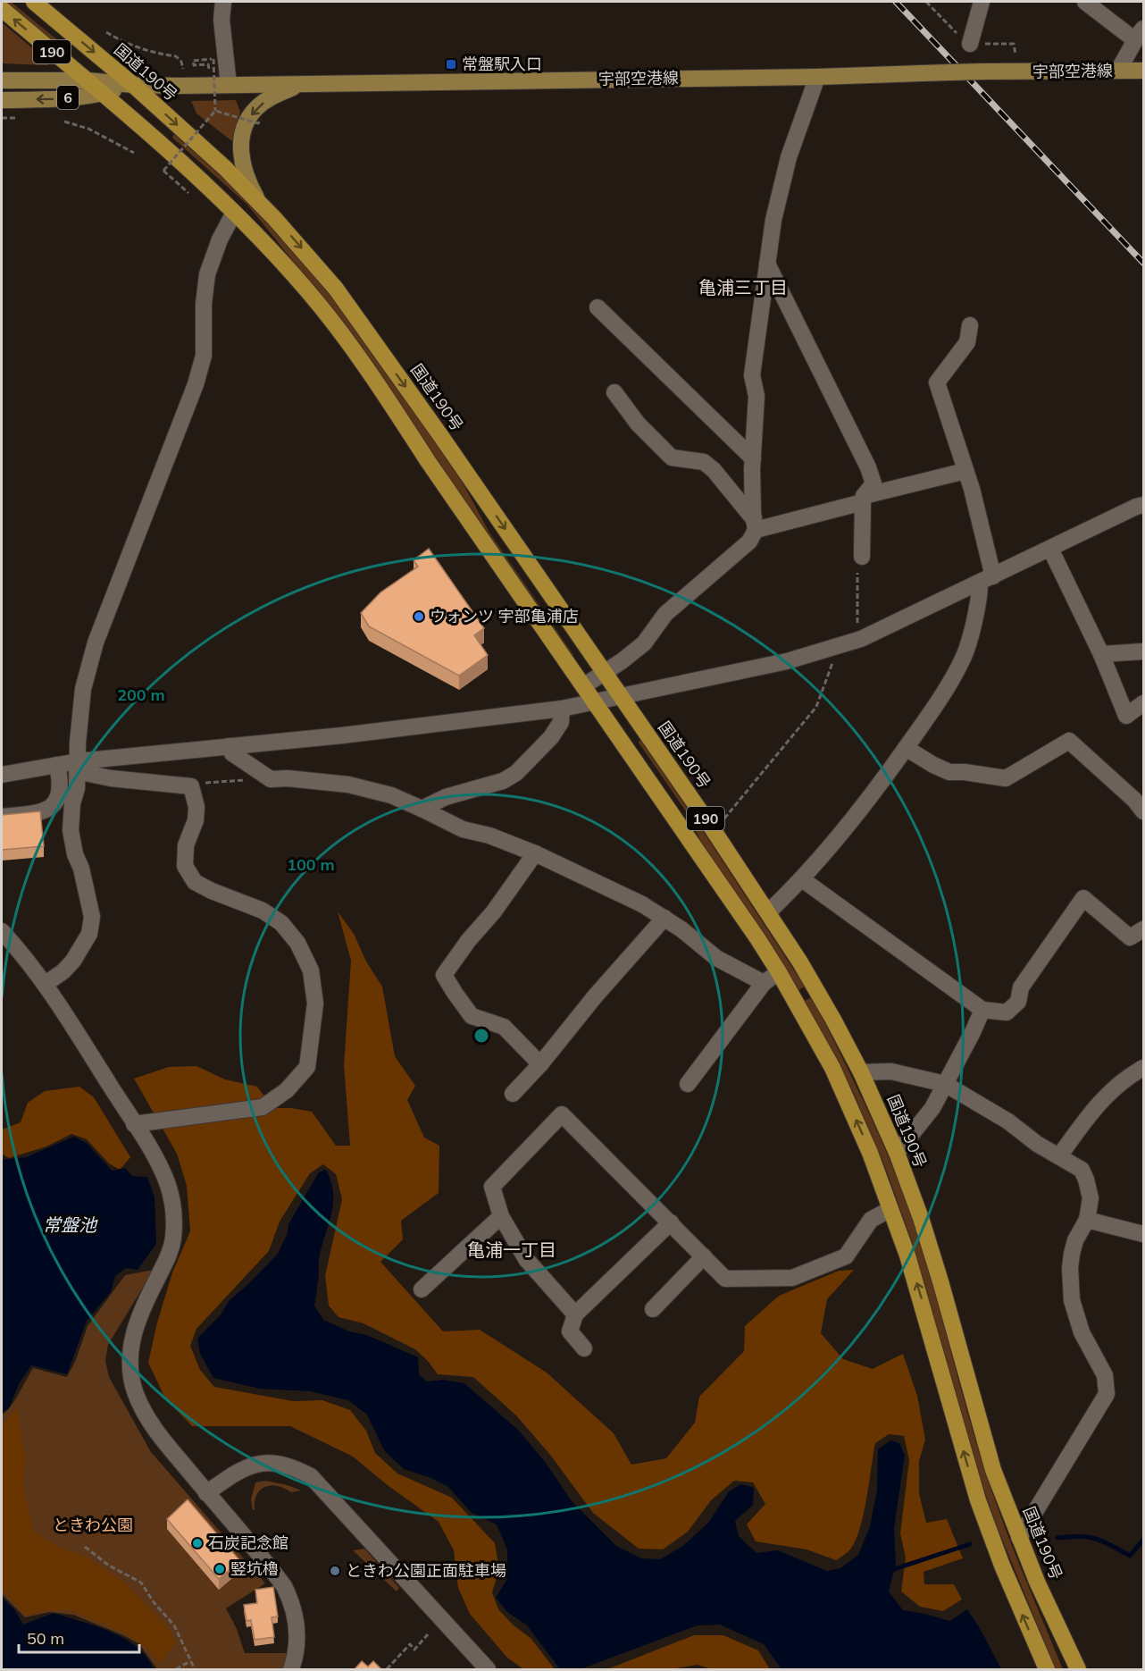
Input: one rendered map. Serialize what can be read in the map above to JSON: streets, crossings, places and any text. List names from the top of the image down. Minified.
{"streets":{"highway":["190","国道190号"],"main road":["宇部空港線","6"]},"crossings":[["190","6"],["宇部空港線","国道190号"],["宇部空港線","6"],["国道190号","6"]],"districts":["亀浦三丁目","亀浦一丁目"],"water":["常盤池"],"parks":["ときわ公園"],"places":{"transit":["常盤駅入口"],"other":["ウォンツ 宇部亀浦店","石炭記念館","竪坑櫓","ときわ公園正面駐車場"]},"scale_bar":"50 m","rings":["200 m","100 m"]}
